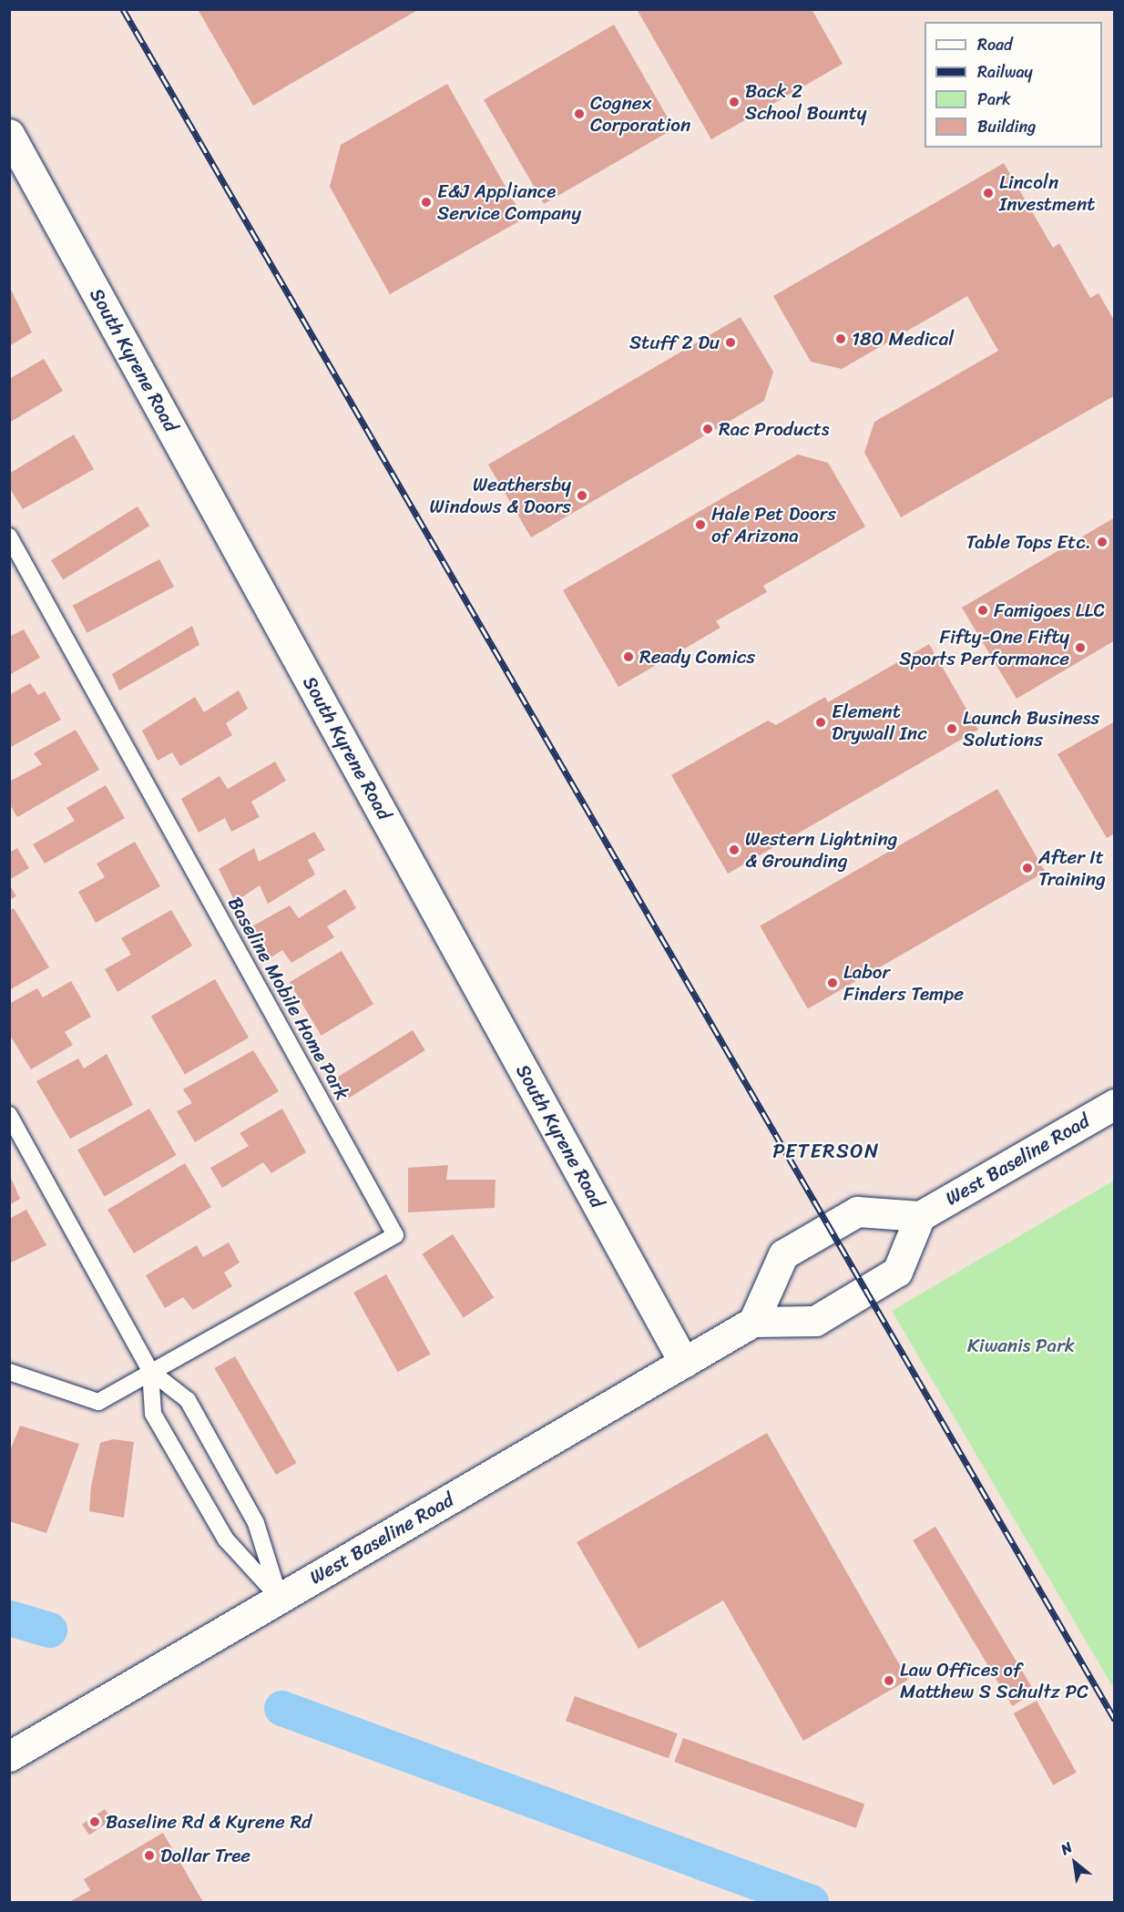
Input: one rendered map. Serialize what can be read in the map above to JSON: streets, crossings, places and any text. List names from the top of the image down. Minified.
{"streets":{"main road":["South Kyrene Road","West Baseline Road"],"lane":["Baseline Mobile Home Park"]},"crossings":[["South Kyrene Road","West Baseline Road"]],"districts":["PETERSON"],"parks":["Kiwanis Park"],"places":["Back 2 School Bounty","Cognex Corporation","Lincoln Investment","E&J Appliance Service Company","180 Medical","Stuff 2 Du","Rac Products","Weathersby Windows & Doors","Hale Pet Doors of Arizona","Table Tops Etc.","Famigoes LLC","Fifty-One Fifty Sports Performance","Ready Comics","Element Drywall Inc","Launch Business Solutions","Western Lightning & Grounding","After It Training","Labor Finders Tempe","Law Offices of Matthew S Schultz PC","Baseline Rd & Kyrene Rd","Dollar Tree"],"legend":["Road","Railway","Park","Building"],"north":"top left"}
